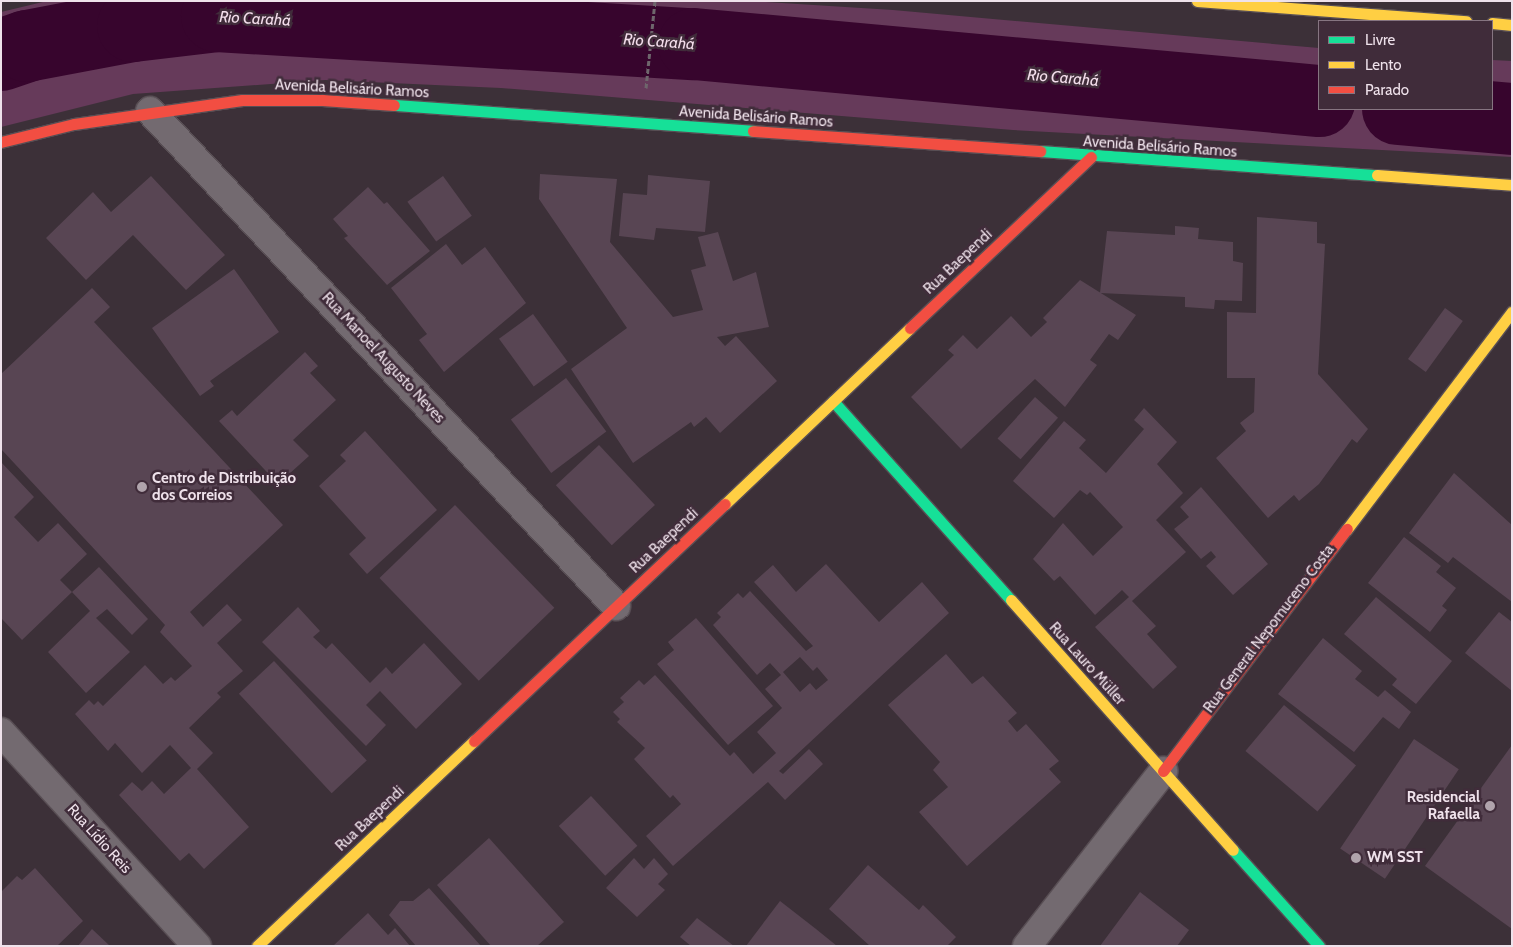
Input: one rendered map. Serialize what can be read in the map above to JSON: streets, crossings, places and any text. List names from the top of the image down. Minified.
{"streets":{"main road":["Avenida Belisário Ramos","Rua Baependi","Rua General Nepomuceno Costa","Rua Lauro Müller"],"street":["Rua Manoel Augusto Neves","Rua Lídio Reis"]},"crossings":[["Avenida Belisário Ramos","Rua Baependi"],["Avenida Belisário Ramos","Rua Manoel Augusto Neves"],["Rua Baependi","Rua Manoel Augusto Neves"],["Rua Baependi","Rua Lauro Müller"],["Rua General Nepomuceno Costa","Rua Lauro Müller"]],"water":["Rio Carahá"],"places":["Centro de Distribuição dos Correios","Residencial Rafaella","WM SST"],"legend":["Livre","Lento","Parado"]}
